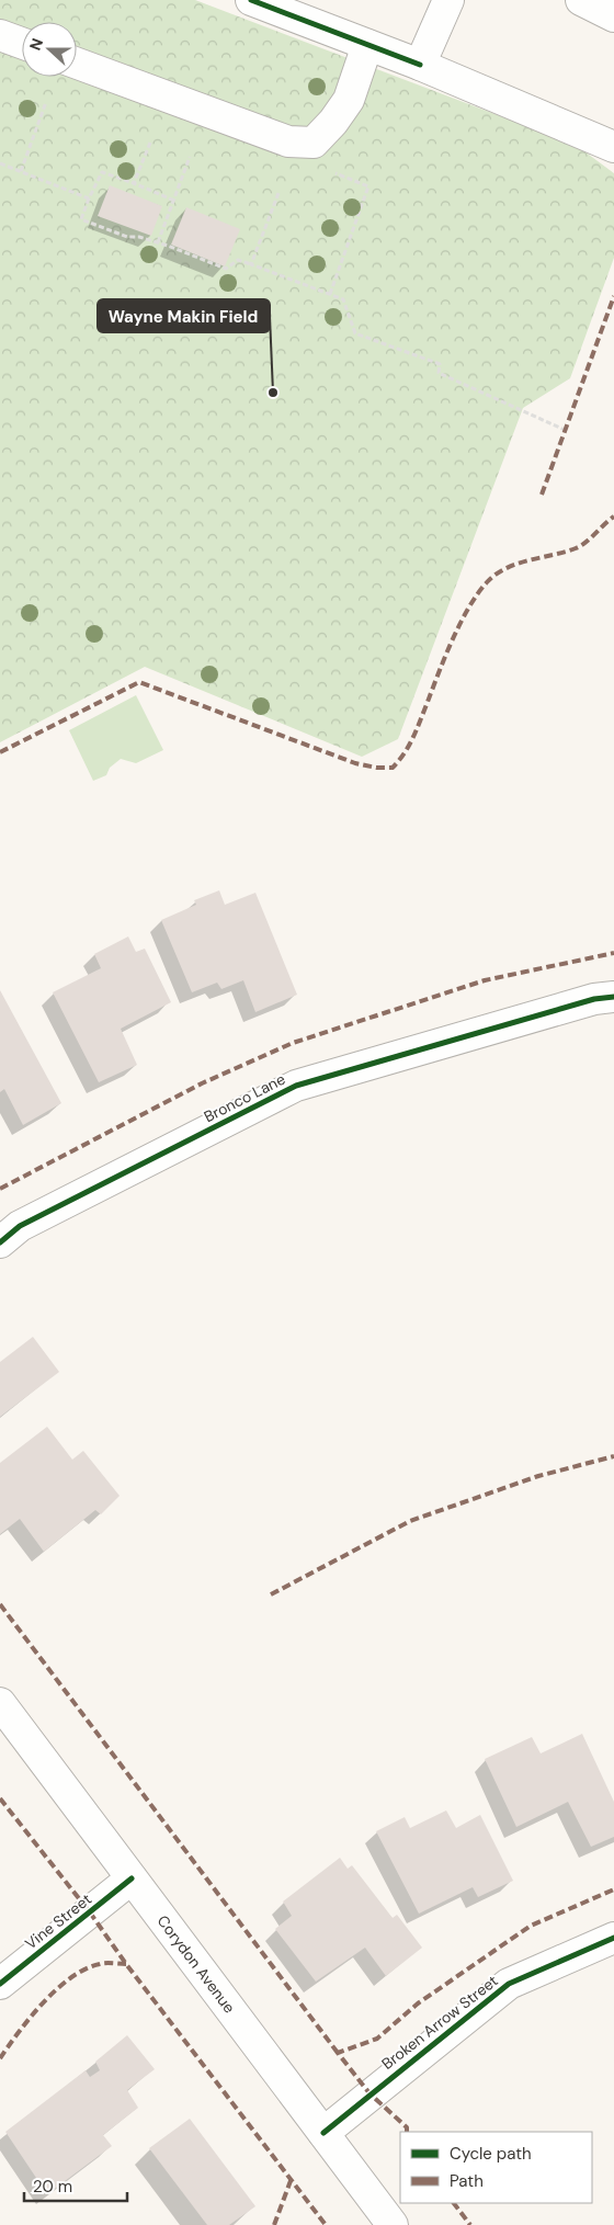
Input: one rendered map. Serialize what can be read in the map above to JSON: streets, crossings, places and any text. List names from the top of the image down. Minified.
{"streets":{"street":["Bronco Lane","Vine Street","Corydon Avenue","Broken Arrow Street"]},"crossings":[["Vine Street","Corydon Avenue"],["Corydon Avenue","Broken Arrow Street"]],"places":["Wayne Makin Field"],"legend":["Cycle path","Path"],"scale_bar":"20 m","north":"left"}
